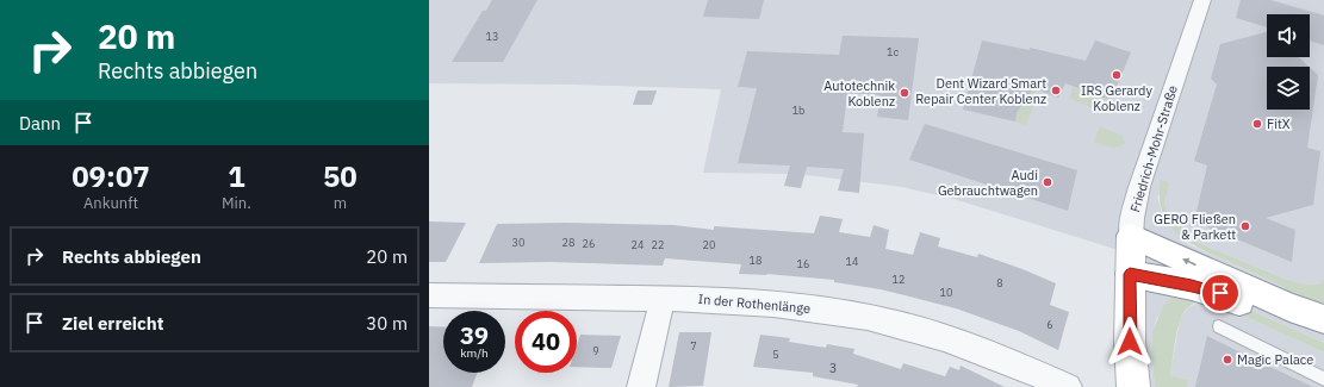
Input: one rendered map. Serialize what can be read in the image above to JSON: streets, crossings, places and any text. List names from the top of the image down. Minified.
{"streets":{"main road":["Friedrich-Mohr-Straße"],"street":["In der Rothenlänge"]},"places":["IRS Gerardy Koblenz","Dent Wizard Smart Repair Center Koblenz","Autotechnik Koblenz","FitX","Audi Gebrauchtwagen","GERO Fließen & Parkett","Magic Palace"],"house_numbers":["13","1c","1b","30","28","26","24","22","20","18","14","16","12","8","10","6","7","9","5","3"],"page":{"turn":["20 m","Rechts abbiegen"],"then":"Dann","eta":["09:07","Ankunft","1","Min.","50","m"],"list":[{"name":"Rechts abbiegen","value":"20 m"},{"name":"Ziel erreicht","value":"30 m"}],"speed":"39 km/h","limit":"40"}}
